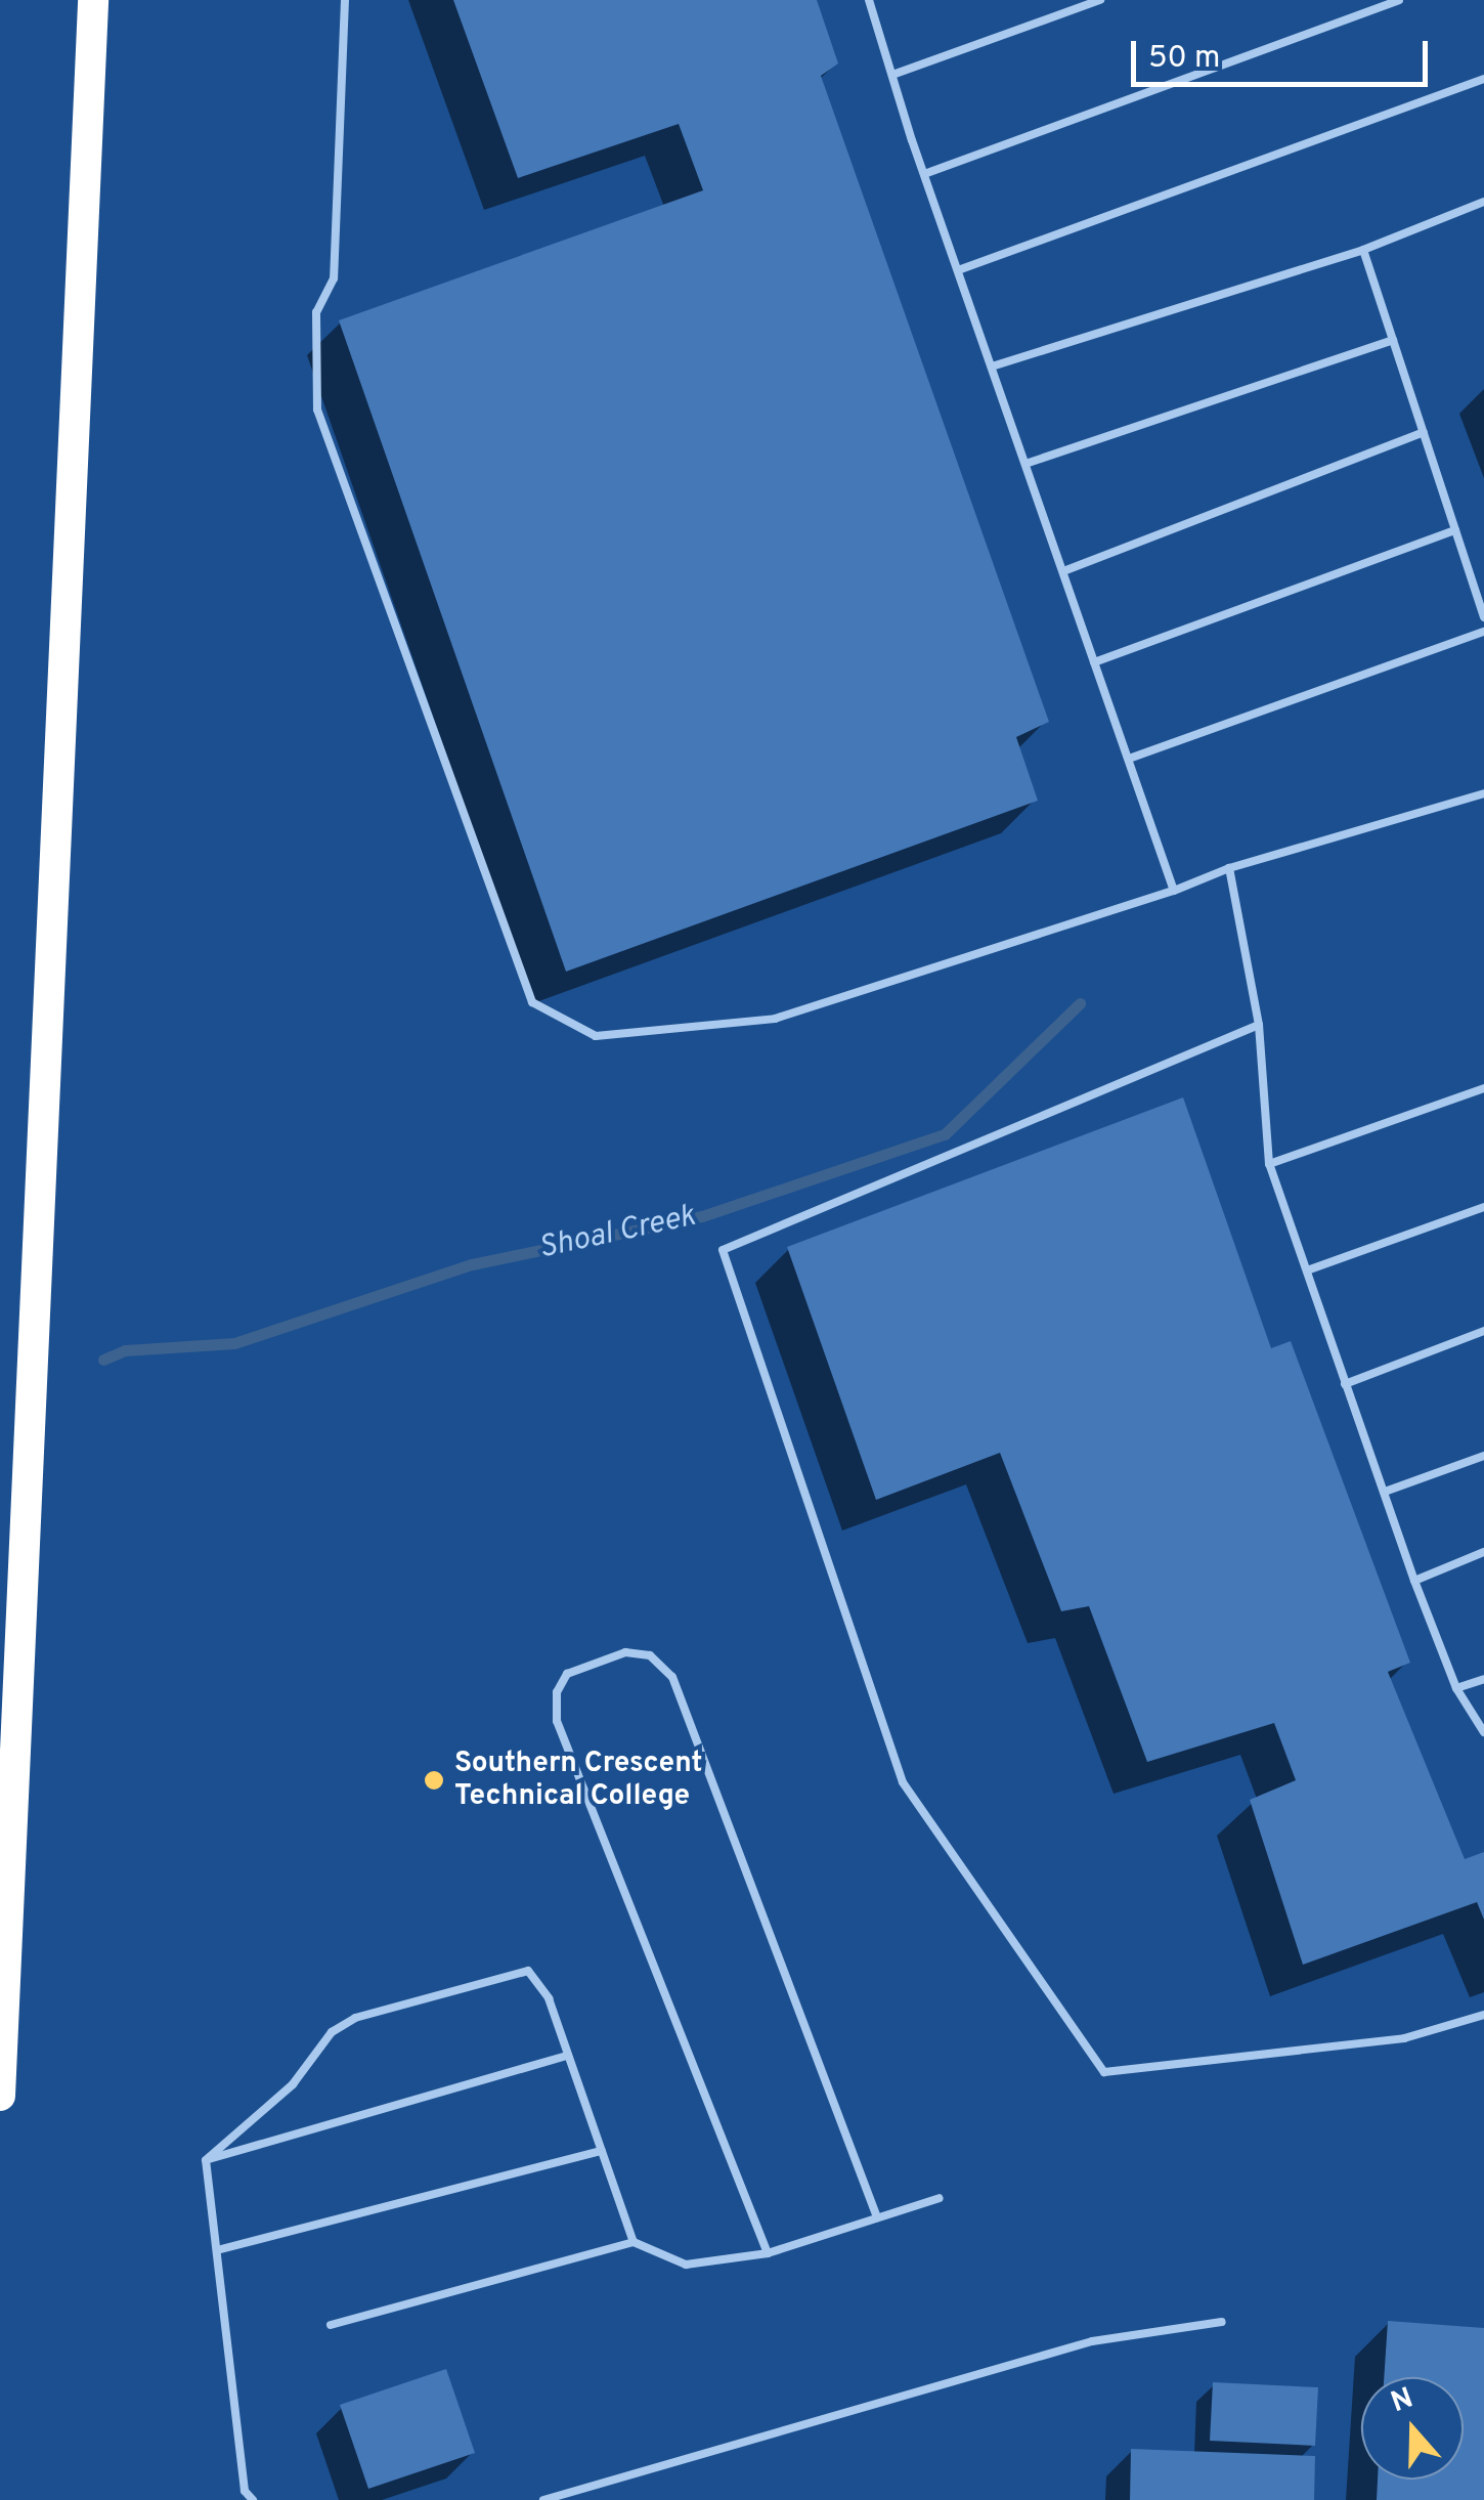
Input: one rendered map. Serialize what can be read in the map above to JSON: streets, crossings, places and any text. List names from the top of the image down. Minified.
{"water":["Shoal Creek"],"places":["Southern Crescent Technical College"],"scale_bar":"50 m","north":"top"}
